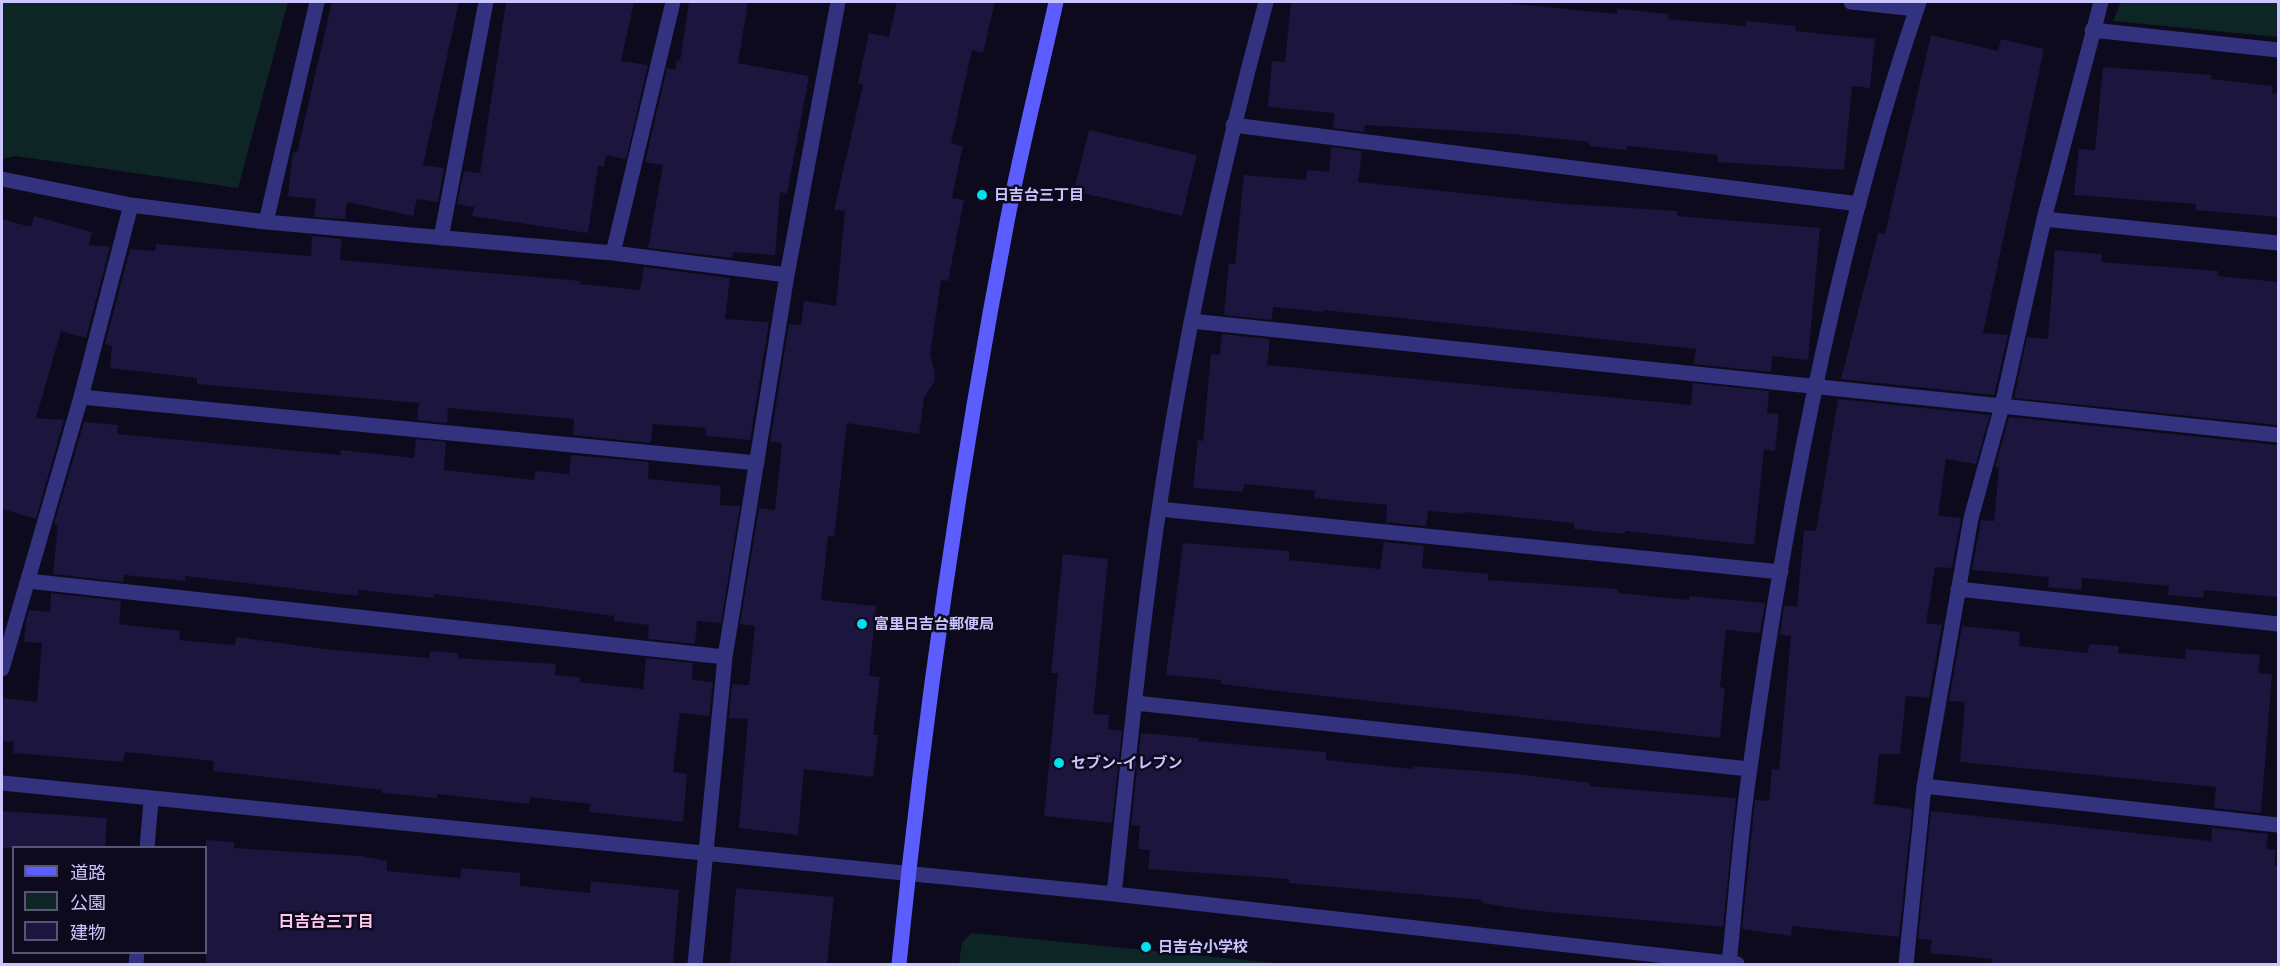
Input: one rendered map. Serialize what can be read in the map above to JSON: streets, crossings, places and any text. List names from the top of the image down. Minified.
{"districts":["日吉台三丁目"],"places":["日吉台三丁目","富里日吉台郵便局","セブン-イレブン","日吉台小学校"],"legend":["道路","公園","建物"]}
